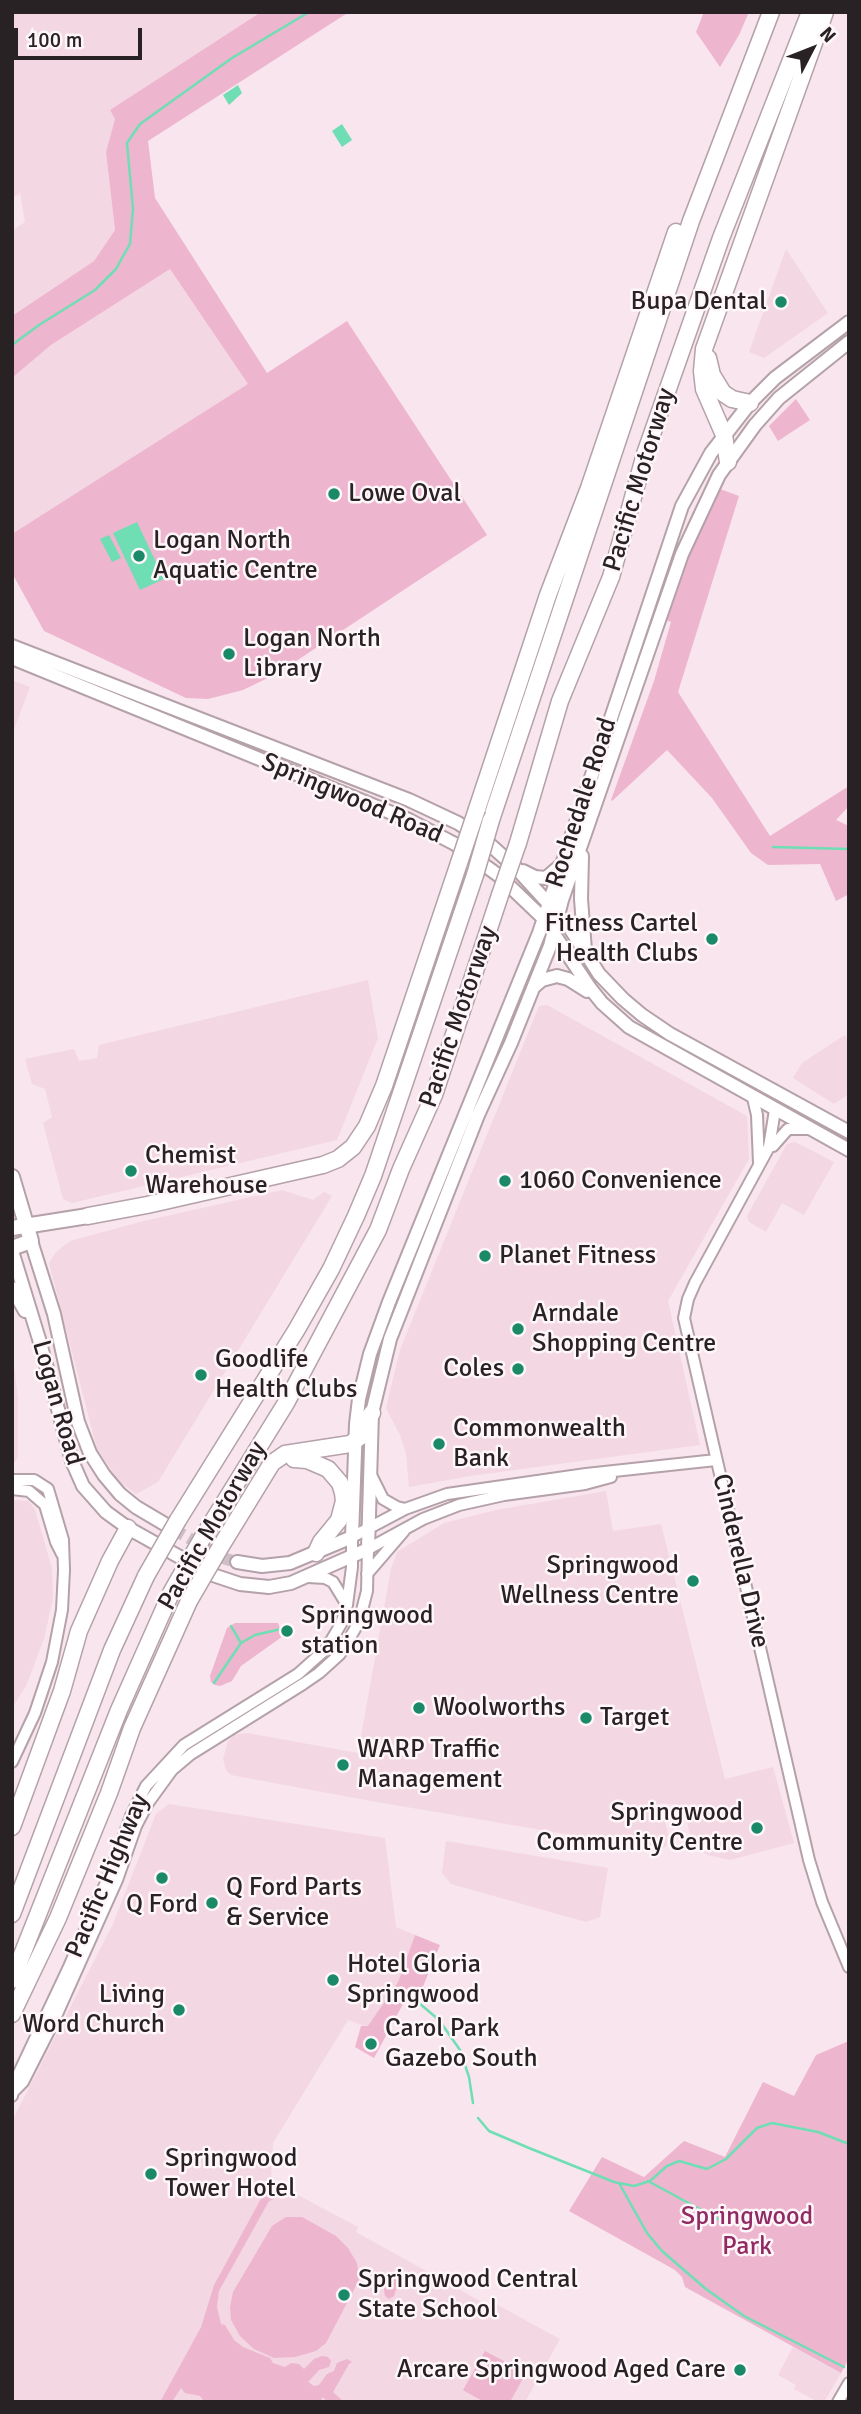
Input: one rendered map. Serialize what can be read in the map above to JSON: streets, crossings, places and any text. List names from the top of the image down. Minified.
{"streets":{"highway":["Pacific Motorway"],"main road":["Springwood Road","Rochedale Road","Logan Road"],"street":["Cinderella Drive","Pacific Highway"]},"crossings":[["Pacific Motorway","Logan Road"],["Springwood Road","Rochedale Road"],["Rochedale Road","Logan Road"],["Rochedale Road","Pacific Highway"],["Logan Road","Pacific Highway"]],"parks":["Springwood Park"],"places":["Bupa Dental","Lowe Oval","Logan North Aquatic Centre","Logan North Library","Fitness Cartel Health Clubs","Chemist Warehouse","1060 Convenience","Planet Fitness","Arndale Shopping Centre","Coles","Goodlife Health Clubs","Commonwealth Bank","Springwood Wellness Centre","Springwood station","Woolworths","Target","WARP Traffic Management","Springwood Community Centre","Q Ford","Q Ford Parts & Service","Hotel Gloria Springwood","Living Word Church","Carol Park Gazebo South","Springwood Tower Hotel","Springwood Central State School","Arcare Springwood Aged Care"],"scale_bar":"100 m","north":"top right"}
